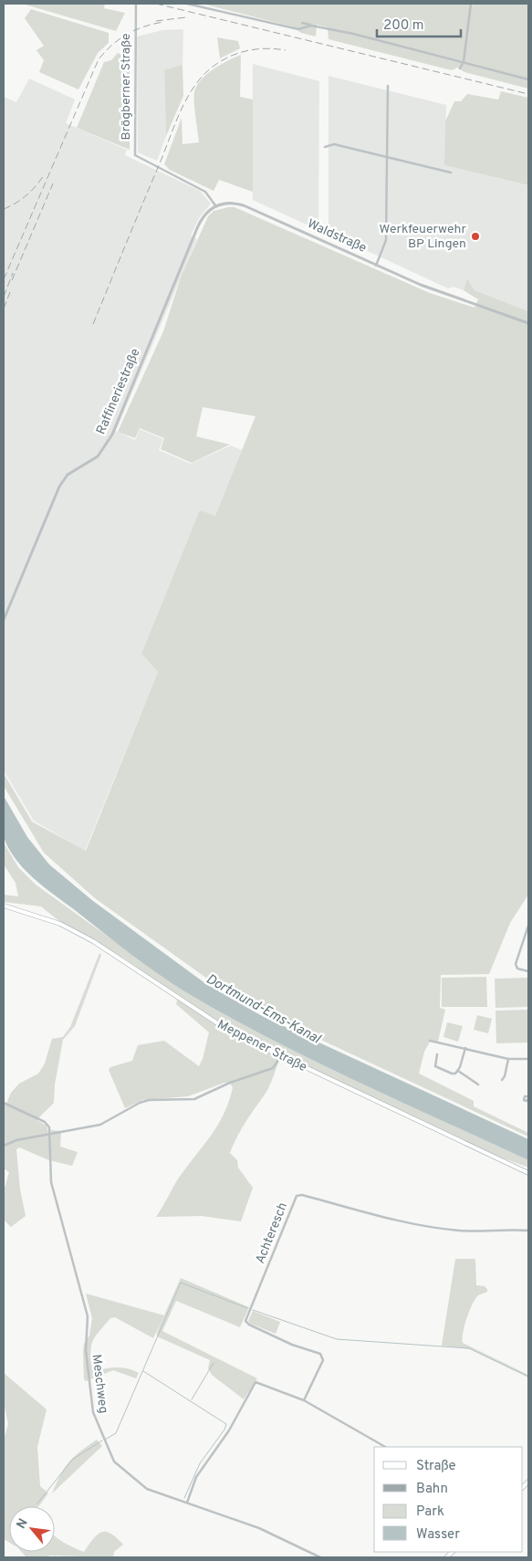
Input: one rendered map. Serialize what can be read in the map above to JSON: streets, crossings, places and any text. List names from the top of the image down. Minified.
{"streets":{"main road":["Meppener Straße"],"street":["Brögberner Straße","Waldstraße","Raffineriestraße","Achteresch","Meschweg"]},"crossings":[["Brögberner Straße","Waldstraße"],["Brögberner Straße","Raffineriestraße"],["Waldstraße","Raffineriestraße"]],"water":["Dortmund-Ems-Kanal"],"places":["Werkfeuerwehr BP Lingen"],"legend":["Straße","Bahn","Park","Wasser"],"scale_bar":"200 m","north":"top left"}
